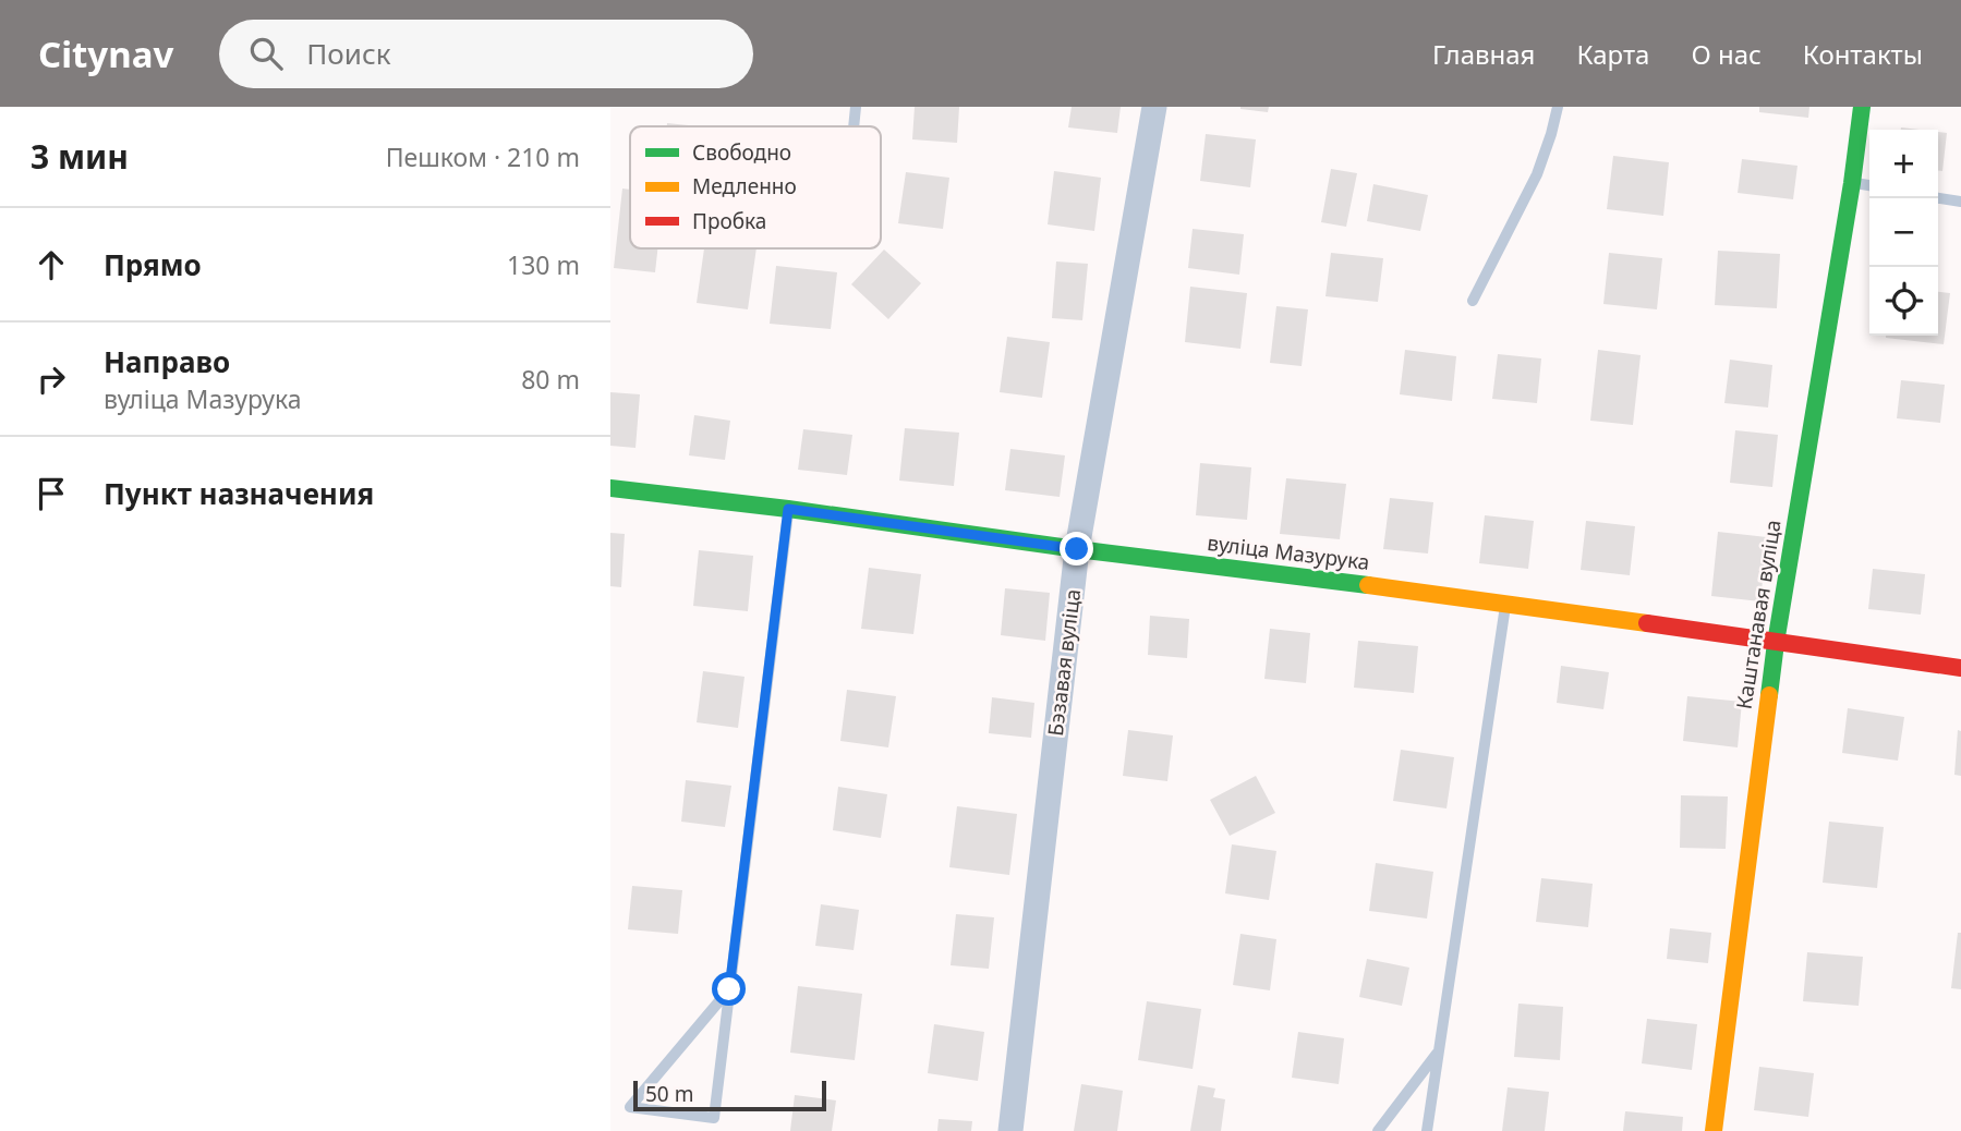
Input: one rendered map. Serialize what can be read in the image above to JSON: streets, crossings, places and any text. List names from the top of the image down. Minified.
{"streets":{"street":["вуліца Мазурука","Каштанавая вуліца","Бэзавая вуліца"]},"crossings":[["вуліца Мазурука","Каштанавая вуліца"],["вуліца Мазурука","Бэзавая вуліца"]],"legend":["Свободно","Медленно","Пробка"],"scale_bar":"50 m","page":{"header":"Citynav","search":"Поиск","nav":["Главная","Карта","О нас","Контакты"],"heading":["3 мин","Пешком · 210 m"],"map_buttons":["+","−"],"list":[["Прямо","130 m"],["Направо","вуліца Мазурука","80 m"],"Пункт назначения"],"scale":"50 m"}}
